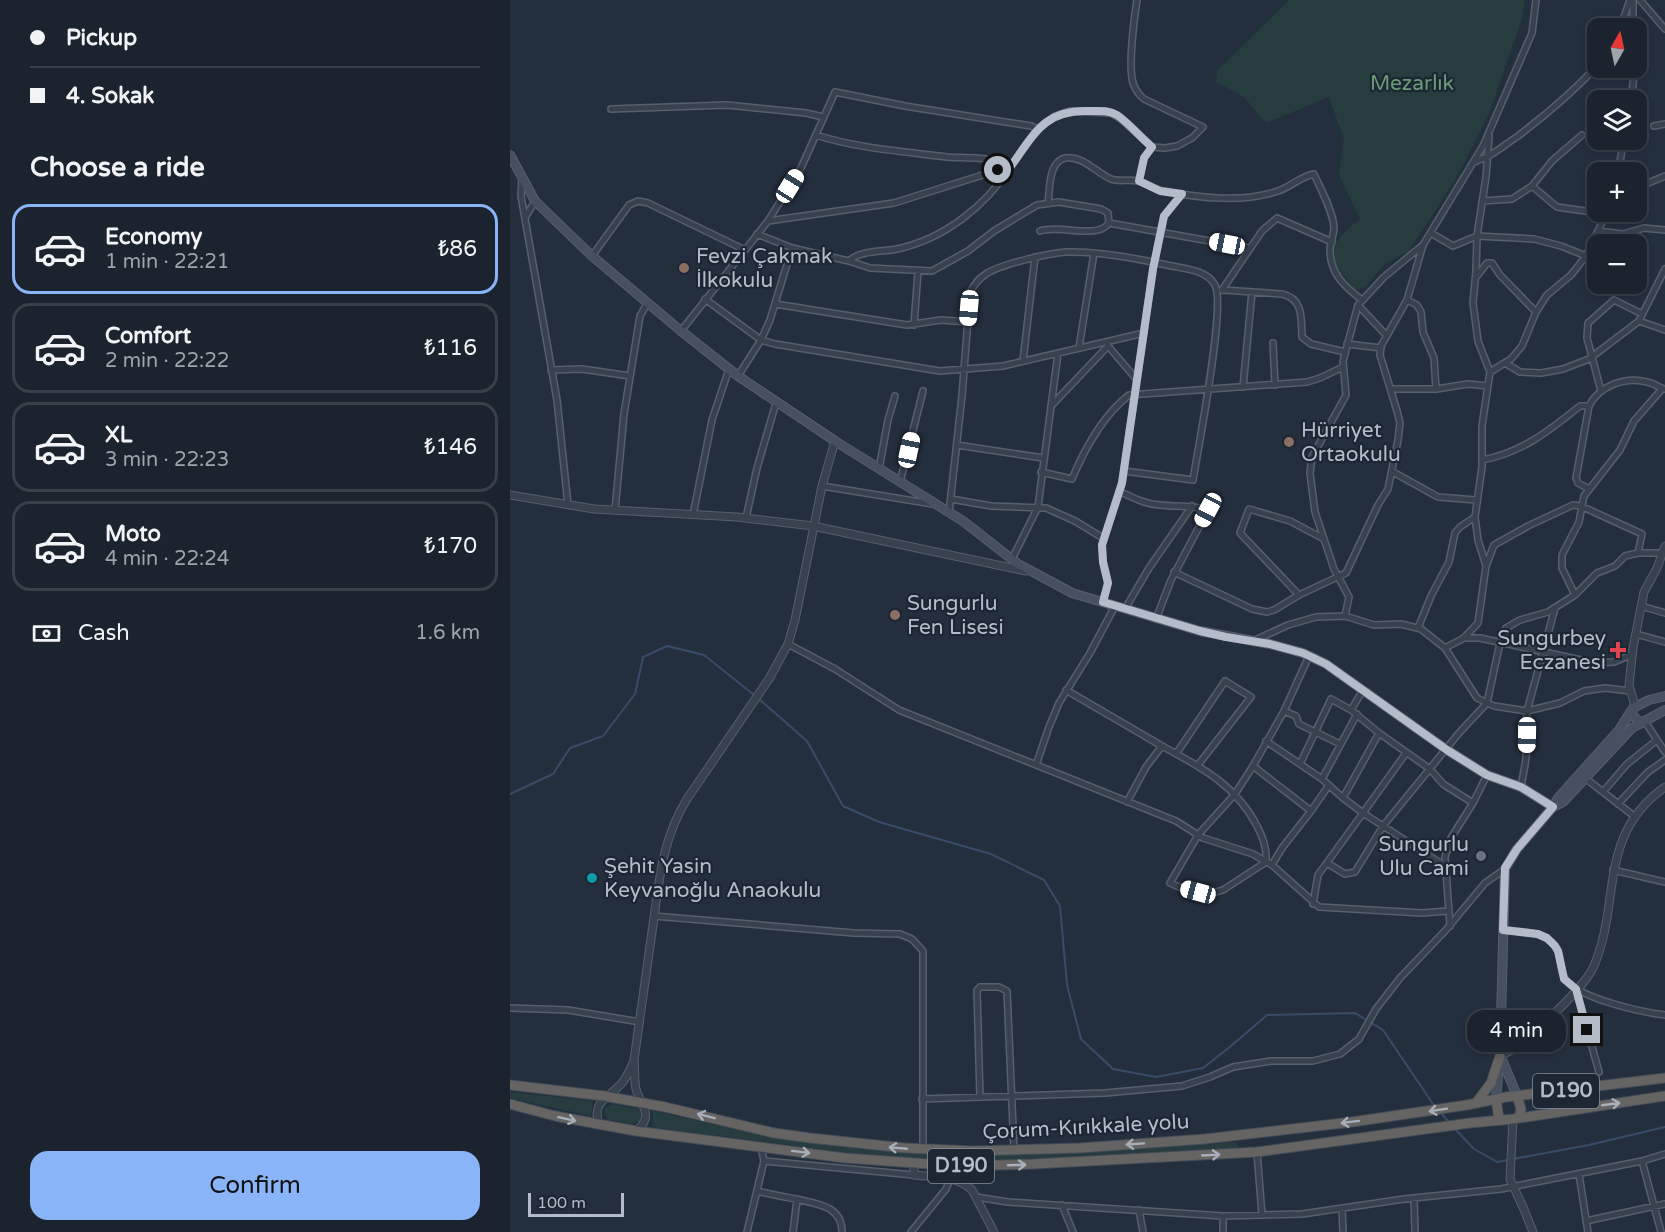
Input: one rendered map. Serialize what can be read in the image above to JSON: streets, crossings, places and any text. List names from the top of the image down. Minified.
{"streets":{"highway":["D190","Çorum-Kırıkkale yolu"]},"parks":["Mezarlık"],"places":{"other":["Fevzi Çakmak İlkokulu","Hürriyet Ortaokulu","Sungurlu Fen Lisesi","Sungurlu Ulu Cami","Şehit Yasin Keyvanoğlu Anaokulu"],"health":["Sungurbey Eczanesi"]},"scale_bar":"100 m","north":"top","page":{"banner":["Pickup","4. Sokak"],"map_buttons":["+","−"],"heading":"Choose a ride","list":[{"name":"Economy","note":"1 min · 22:21","value":"₺86"},{"name":"Comfort","note":"2 min · 22:22","value":"₺116"},{"name":"XL","note":"3 min · 22:23","value":"₺146"},{"name":"Moto","note":"4 min · 22:24","value":"₺170"}],"pay":["Cash","1.6 km"],"bubble":"4 min","buttons":"Confirm","scale":"100 m"}}
